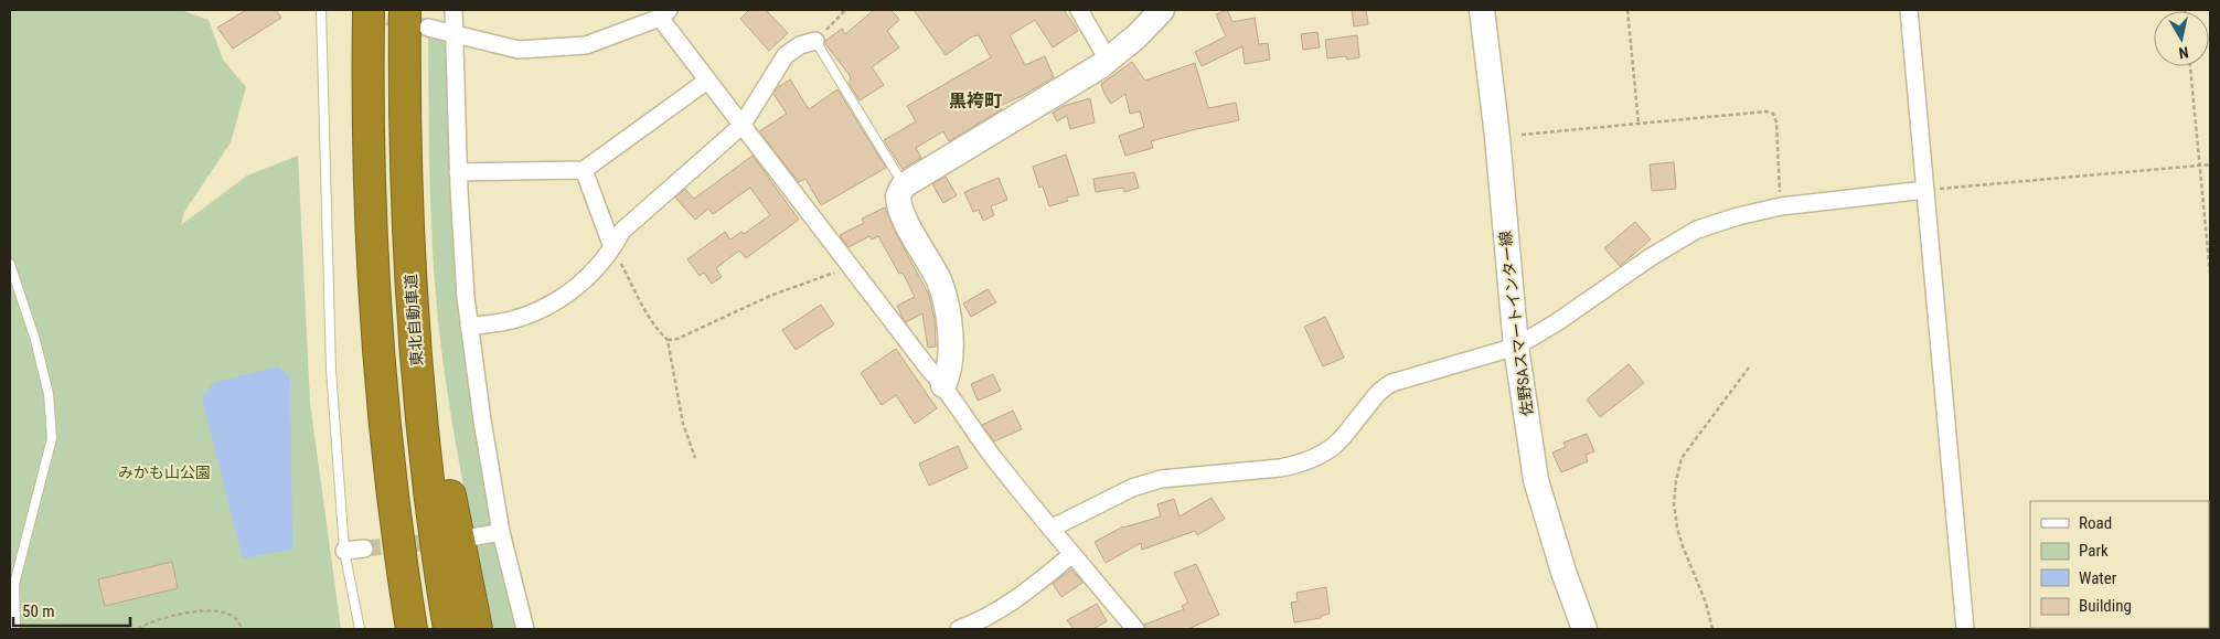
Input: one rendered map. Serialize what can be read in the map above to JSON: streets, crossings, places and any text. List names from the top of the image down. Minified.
{"streets":{"highway":["東北自動車道"],"main road":["佐野SAスマートインター線"]},"districts":["黒袴町"],"parks":["みかも山公園"],"legend":["Road","Park","Water","Building"],"scale_bar":"50 m","north":"bottom"}
